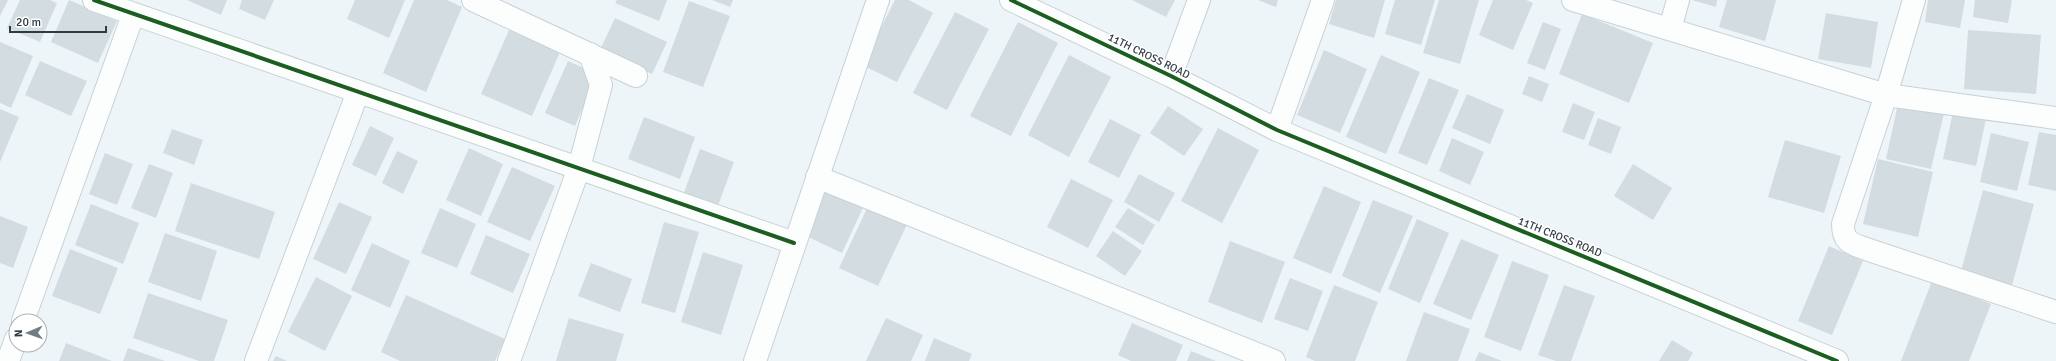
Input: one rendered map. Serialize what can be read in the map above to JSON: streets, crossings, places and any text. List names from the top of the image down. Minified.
{"streets":{"street":["11TH CROSS ROAD"]},"scale_bar":"20 m","north":"left"}
